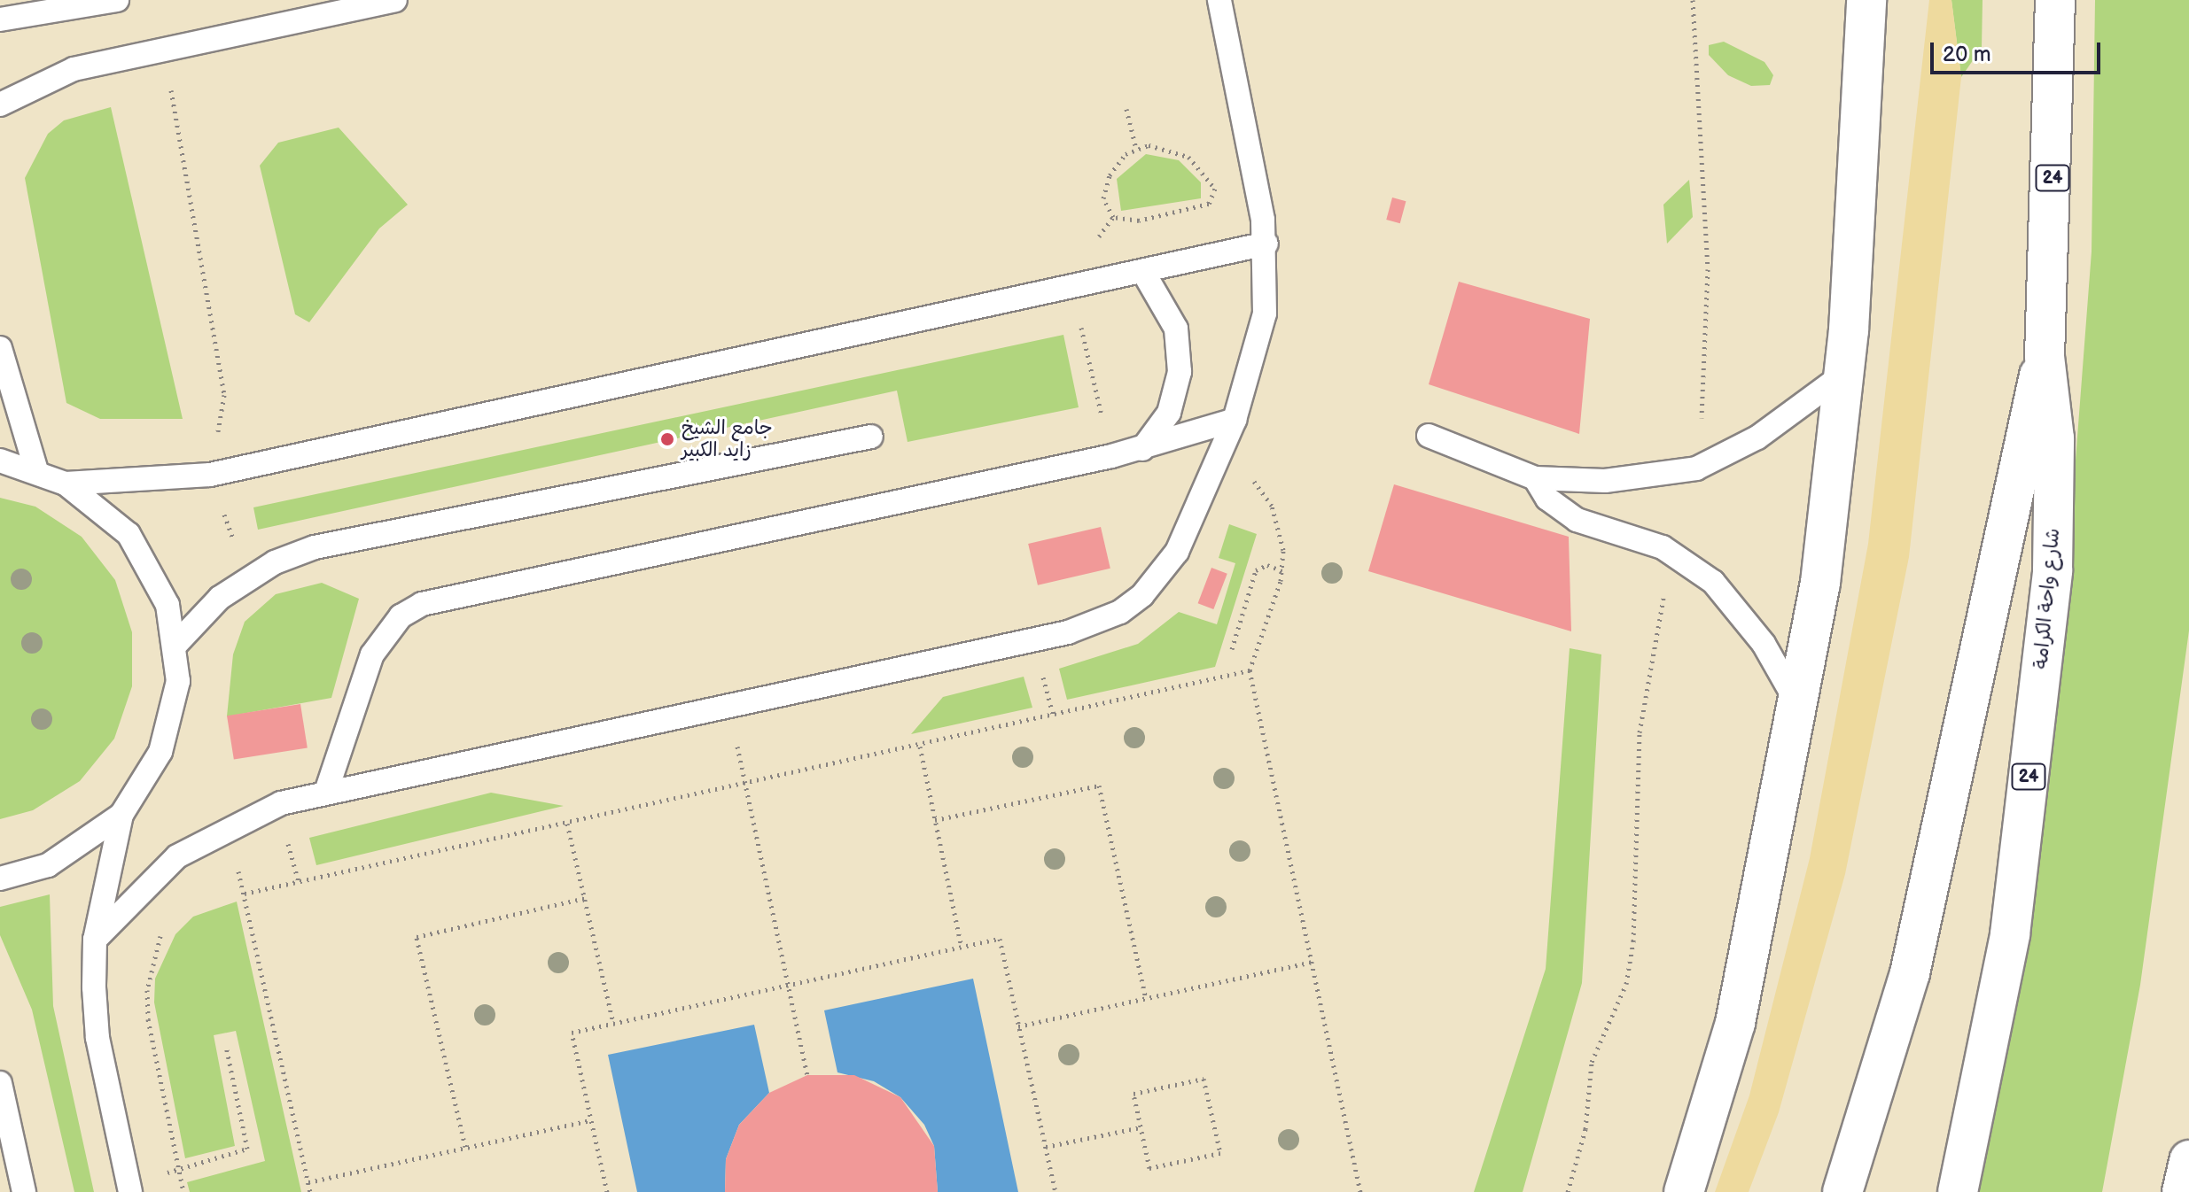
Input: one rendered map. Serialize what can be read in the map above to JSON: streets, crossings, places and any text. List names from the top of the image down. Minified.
{"streets":{"main road":["24","شارع واحة الكرامة"]},"places":["جامع الشيخ زايد الكبير"],"scale_bar":"20 m"}
